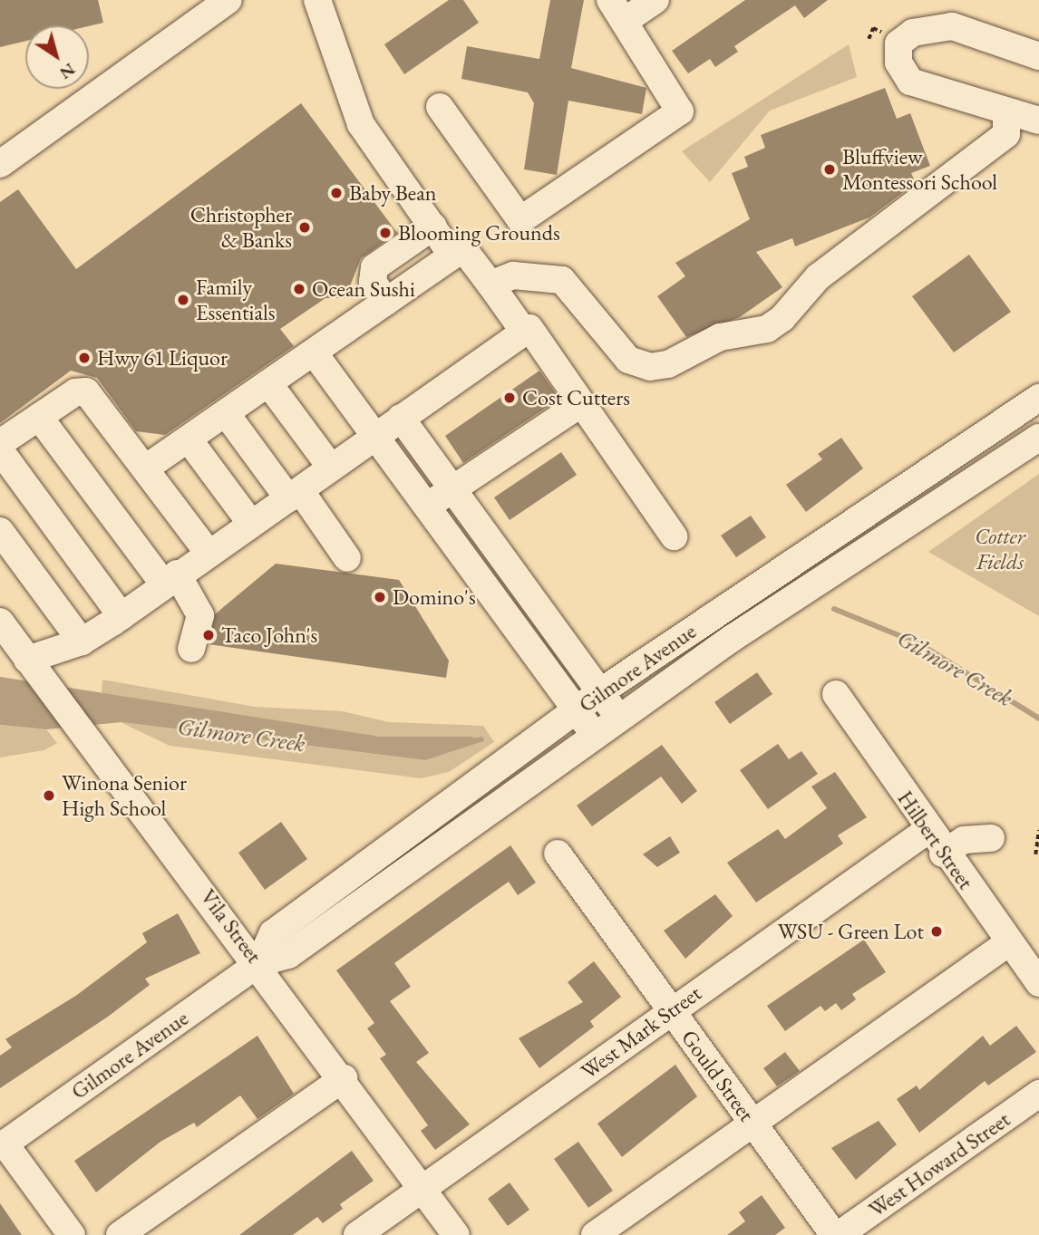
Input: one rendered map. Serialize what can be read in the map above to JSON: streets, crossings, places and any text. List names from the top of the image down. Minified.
{"streets":{"street":["Gilmore Avenue","Hilbert Street","Vila Street","West Mark Street","Gould Street","West Howard Street"]},"crossings":[["Gilmore Avenue","Vila Street"],["Hilbert Street","West Mark Street"],["Vila Street","West Mark Street"],["West Mark Street","Gould Street"],["Gould Street","West Howard Street"]],"water":["Gilmore Creek"],"parks":["Cotter Fields"],"places":["Bluffview Montessori School","Baby Bean","Christopher & Banks","Blooming Grounds","Ocean Sushi","Family Essentials","Hwy 61 Liquor","Cost Cutters","Domino's","Taco John's","Winona Senior High School","WSU - Green Lot"],"north":"bottom right"}
